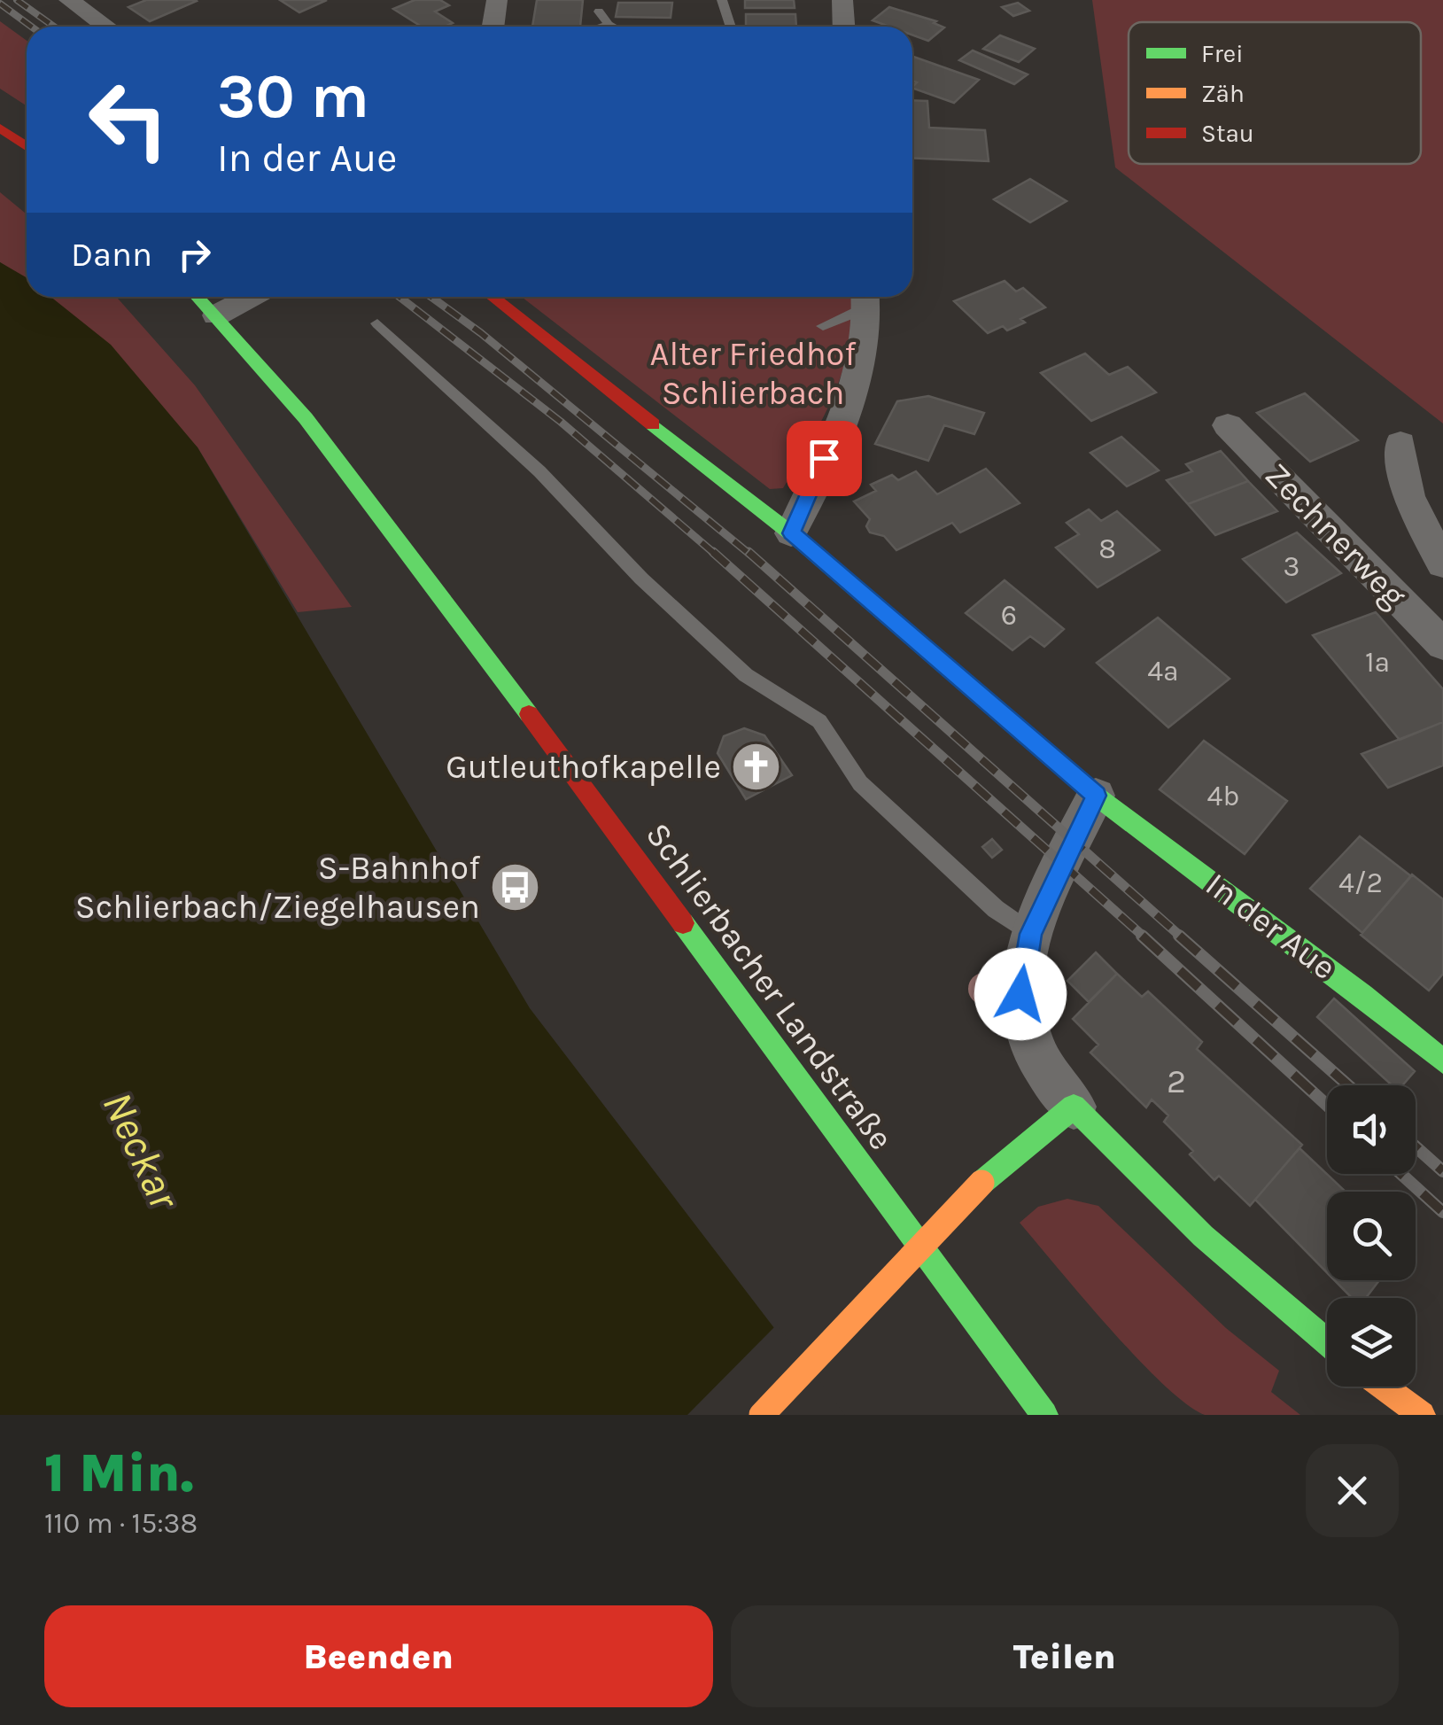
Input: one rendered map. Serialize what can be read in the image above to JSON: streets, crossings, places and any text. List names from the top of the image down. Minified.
{"streets":{"street":["Zechnerweg","In der Aue","Schlierbacher Landstraße"]},"water":["Neckar"],"parks":["Alter Friedhof Schlierbach"],"places":{"church":["Gutleuthofkapelle"],"bus stop":["S-Bahnhof Schlierbach/Ziegelhausen"]},"house_numbers":["8","3","6","1a","4a","4b","4/2","2"],"legend":["Frei","Zäh","Stau"],"page":{"turn":["30 m","In der Aue"],"then":"Dann","heading":["1 Min.","110 m · 15:38"],"buttons":["Beenden","Teilen"]}}
